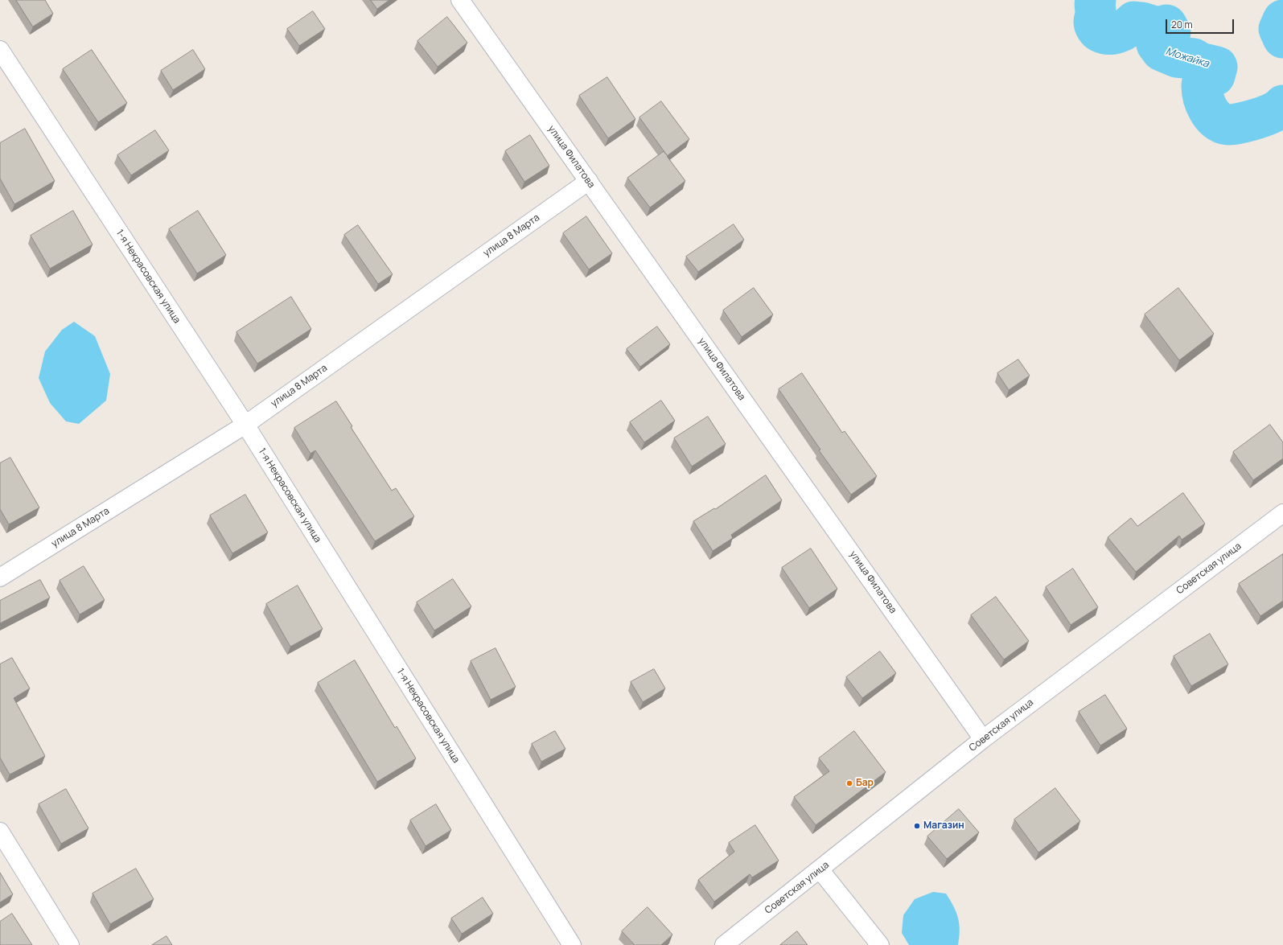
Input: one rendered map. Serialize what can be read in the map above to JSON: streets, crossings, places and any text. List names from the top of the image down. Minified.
{"streets":{"street":["улица Филатова","улица 8 Марта","1-я Некрасовская улица","Советская улица"]},"crossings":[["улица Филатова","улица 8 Марта"],["улица Филатова","Советская улица"],["улица 8 Марта","1-я Некрасовская улица"]],"water":["Можайка"],"places":["Бар","Магазин"],"scale_bar":"20 m"}
